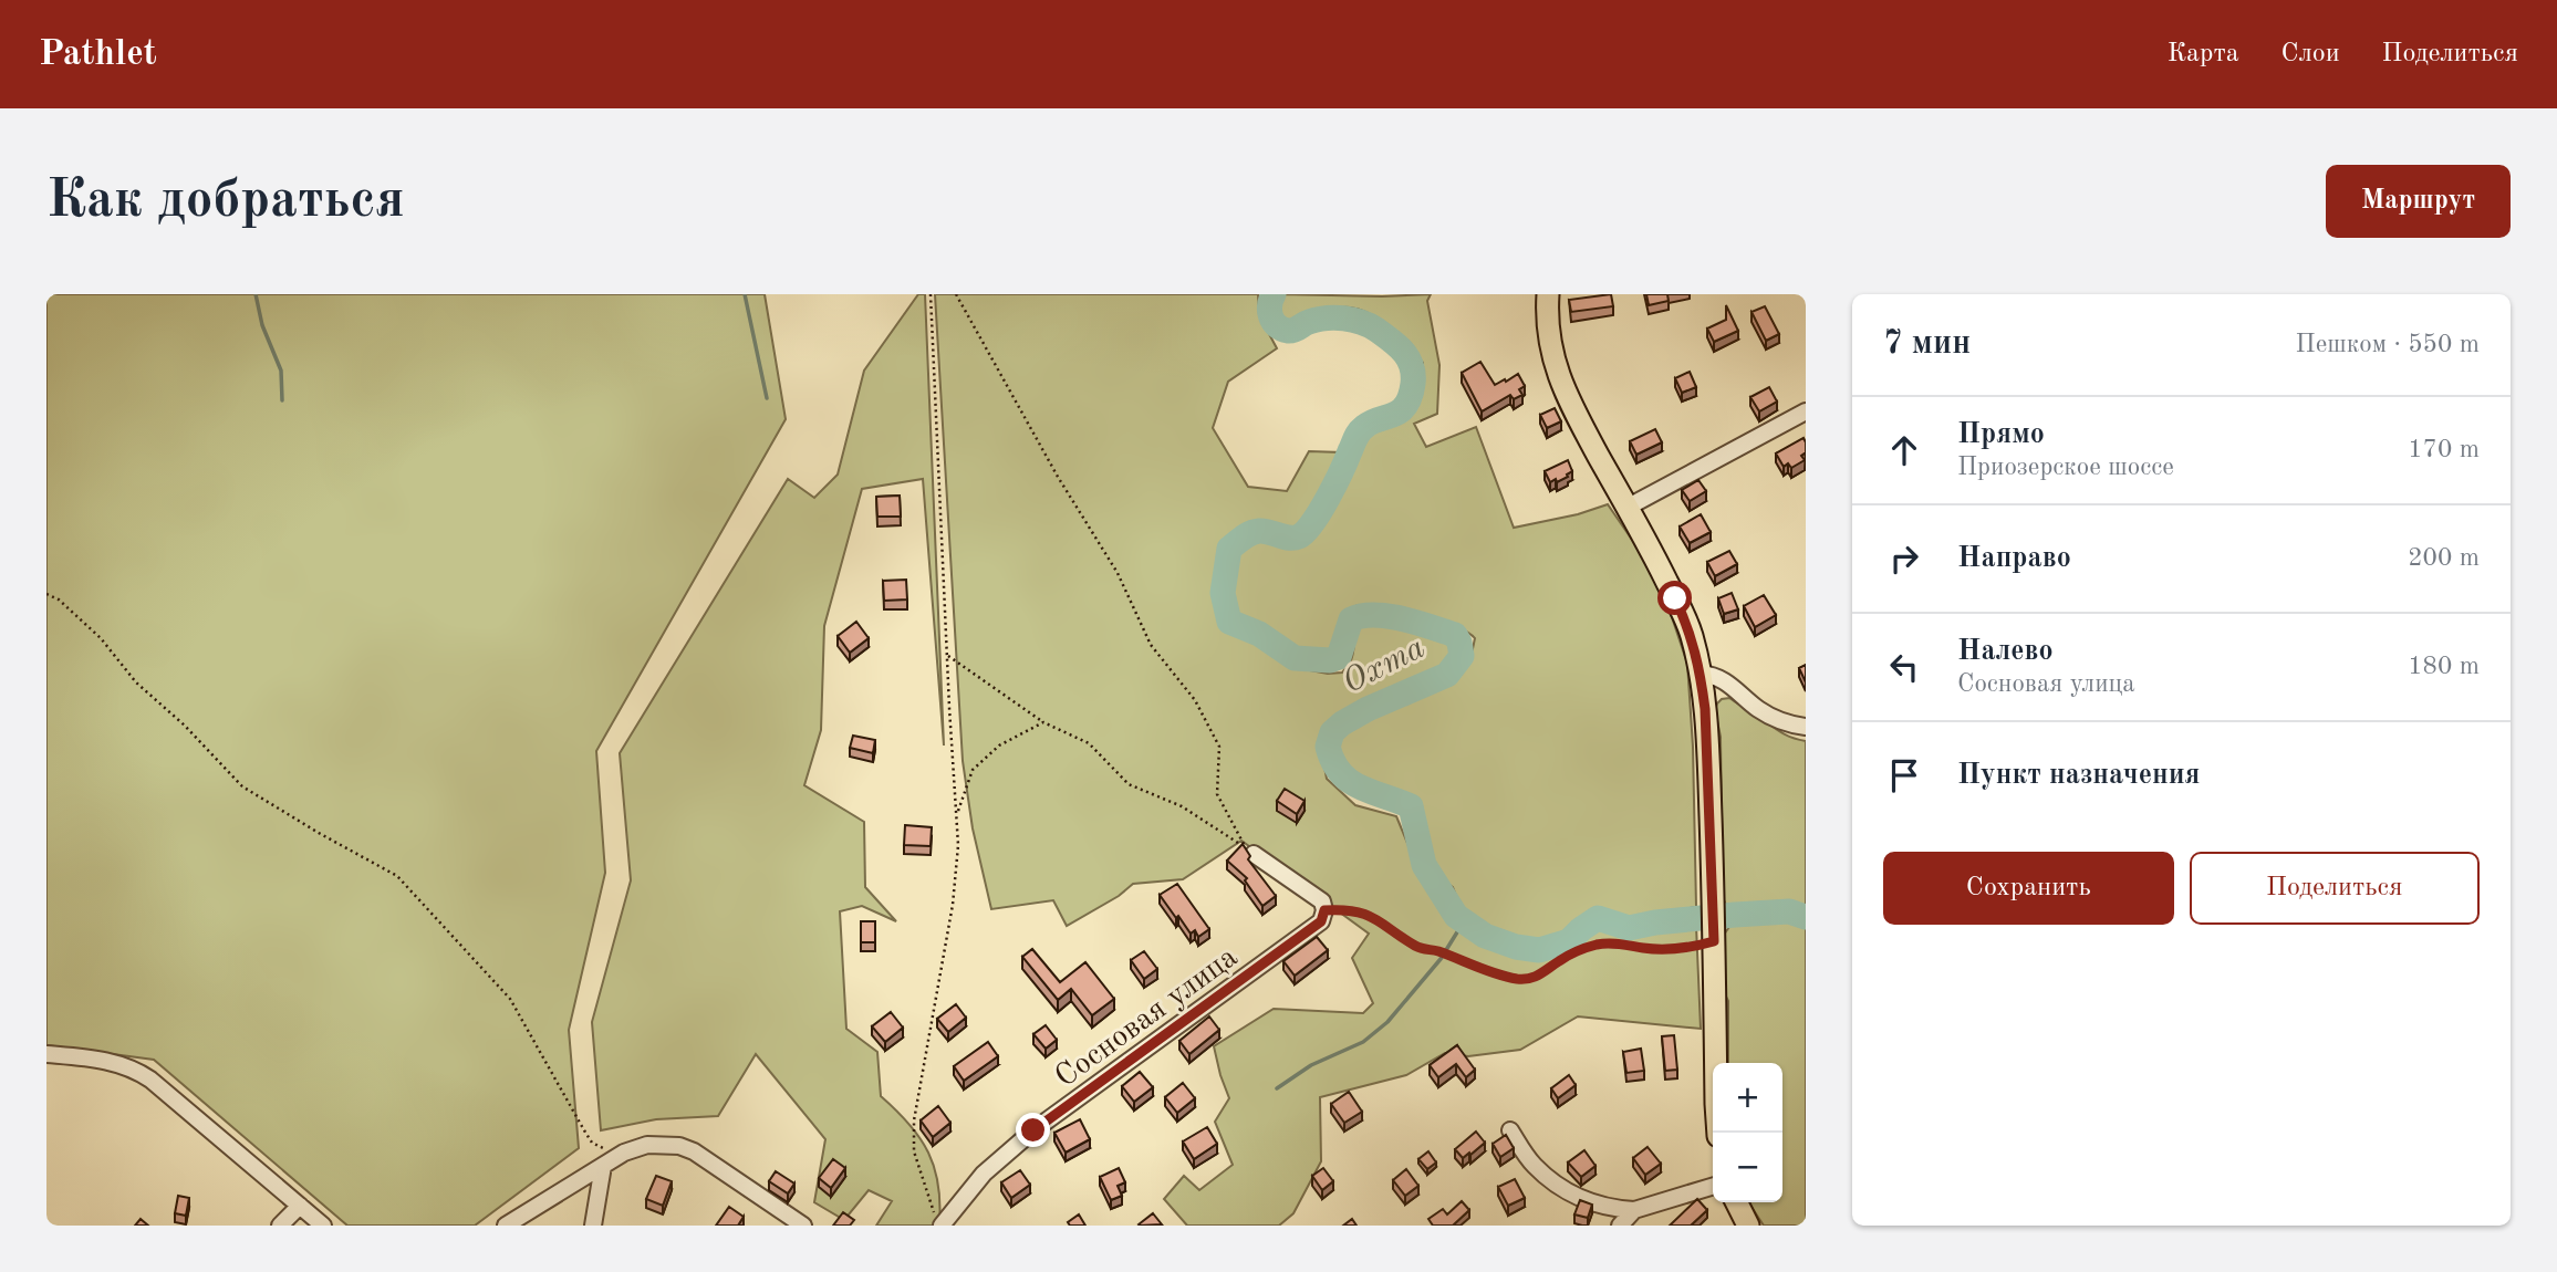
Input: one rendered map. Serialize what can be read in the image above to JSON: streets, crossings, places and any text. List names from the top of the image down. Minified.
{"streets":{"street":["Сосновая улица"]},"water":["Охта"],"page":{"header":"Pathlet","nav":["Карта","Слои","Поделиться"],"buttons":["Маршрут",["Сохранить","Поделиться"]],"title":"Как добраться","heading":["7 мин","Пешком · 550 m"],"list":[["Прямо","Приозерское шоссе","170 m"],["Направо","200 m"],["Налево","Сосновая улица","180 m"],"Пункт назначения"],"map_buttons":["+","−"]}}
